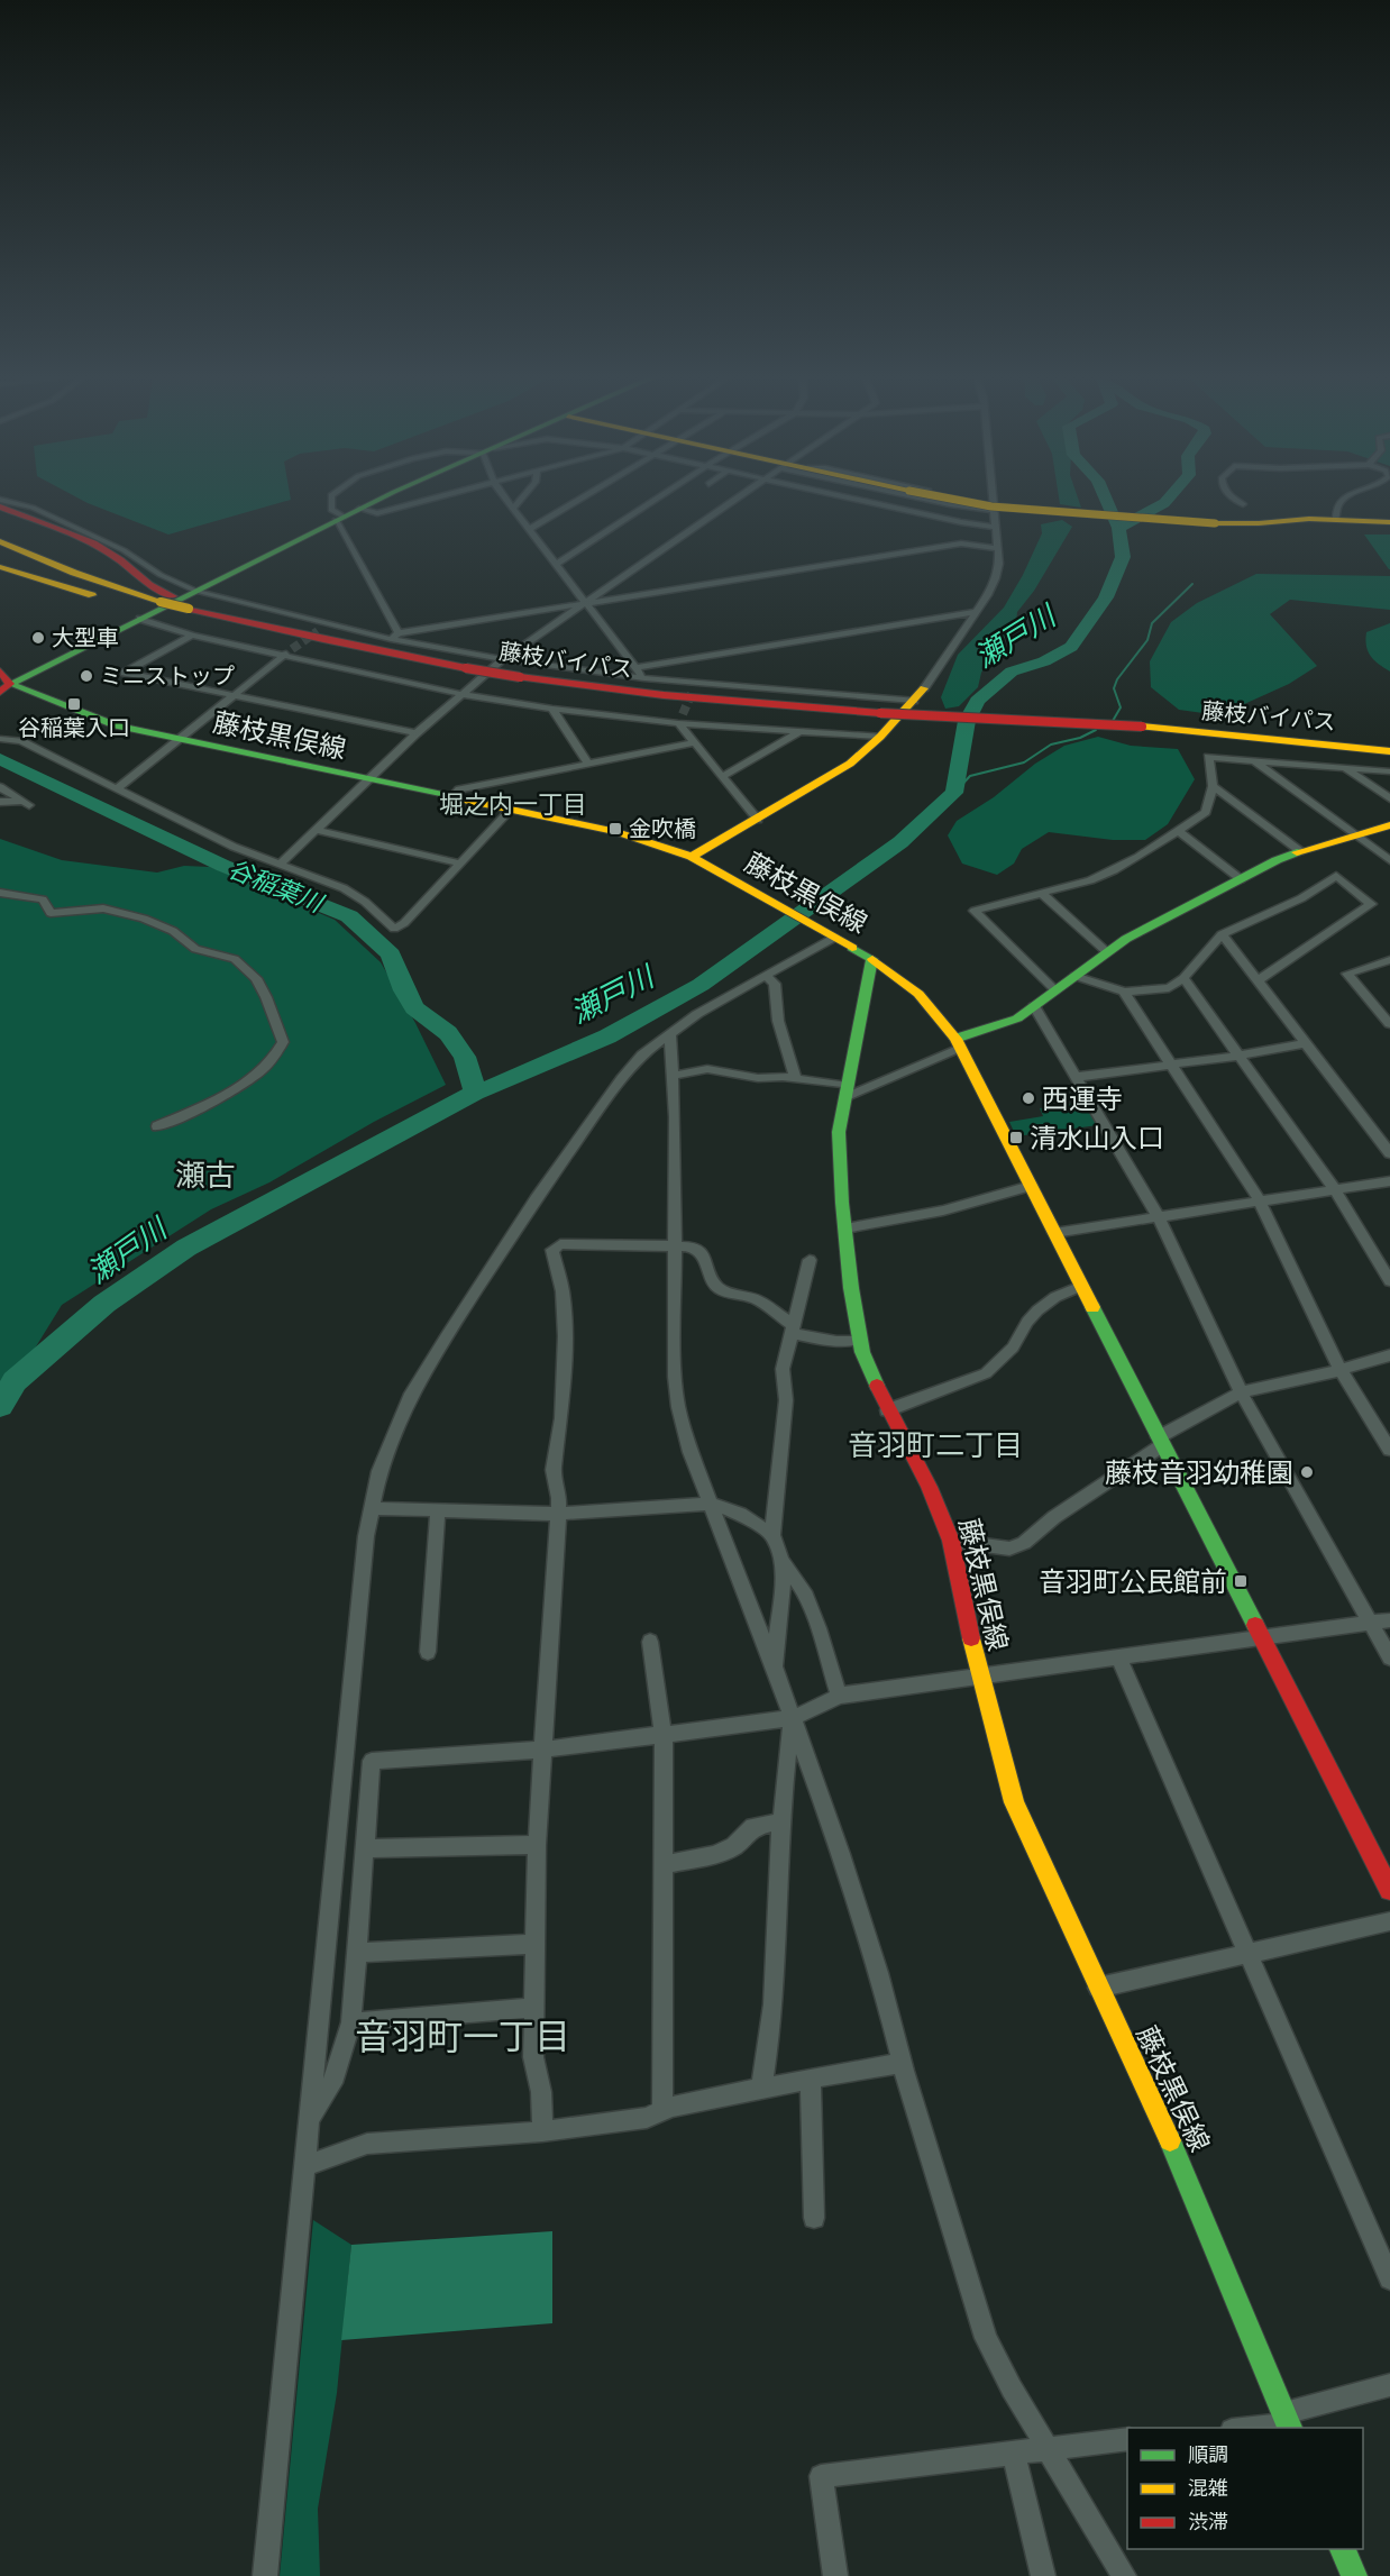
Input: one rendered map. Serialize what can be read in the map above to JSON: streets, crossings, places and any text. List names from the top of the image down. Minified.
{"streets":{"main road":["藤枝バイパス","藤枝黒俣線"]},"districts":["堀之内一丁目","瀬古","音羽町二丁目","音羽町一丁目"],"water":["瀬戸川","谷稲葉川"],"places":{"other":["大型車","ミニストップ","西運寺","藤枝音羽幼稚園"],"transit":["谷稲葉入口","金吹橋","清水山入口","音羽町公民館前"]},"legend":["順調","混雑","渋滞"]}
